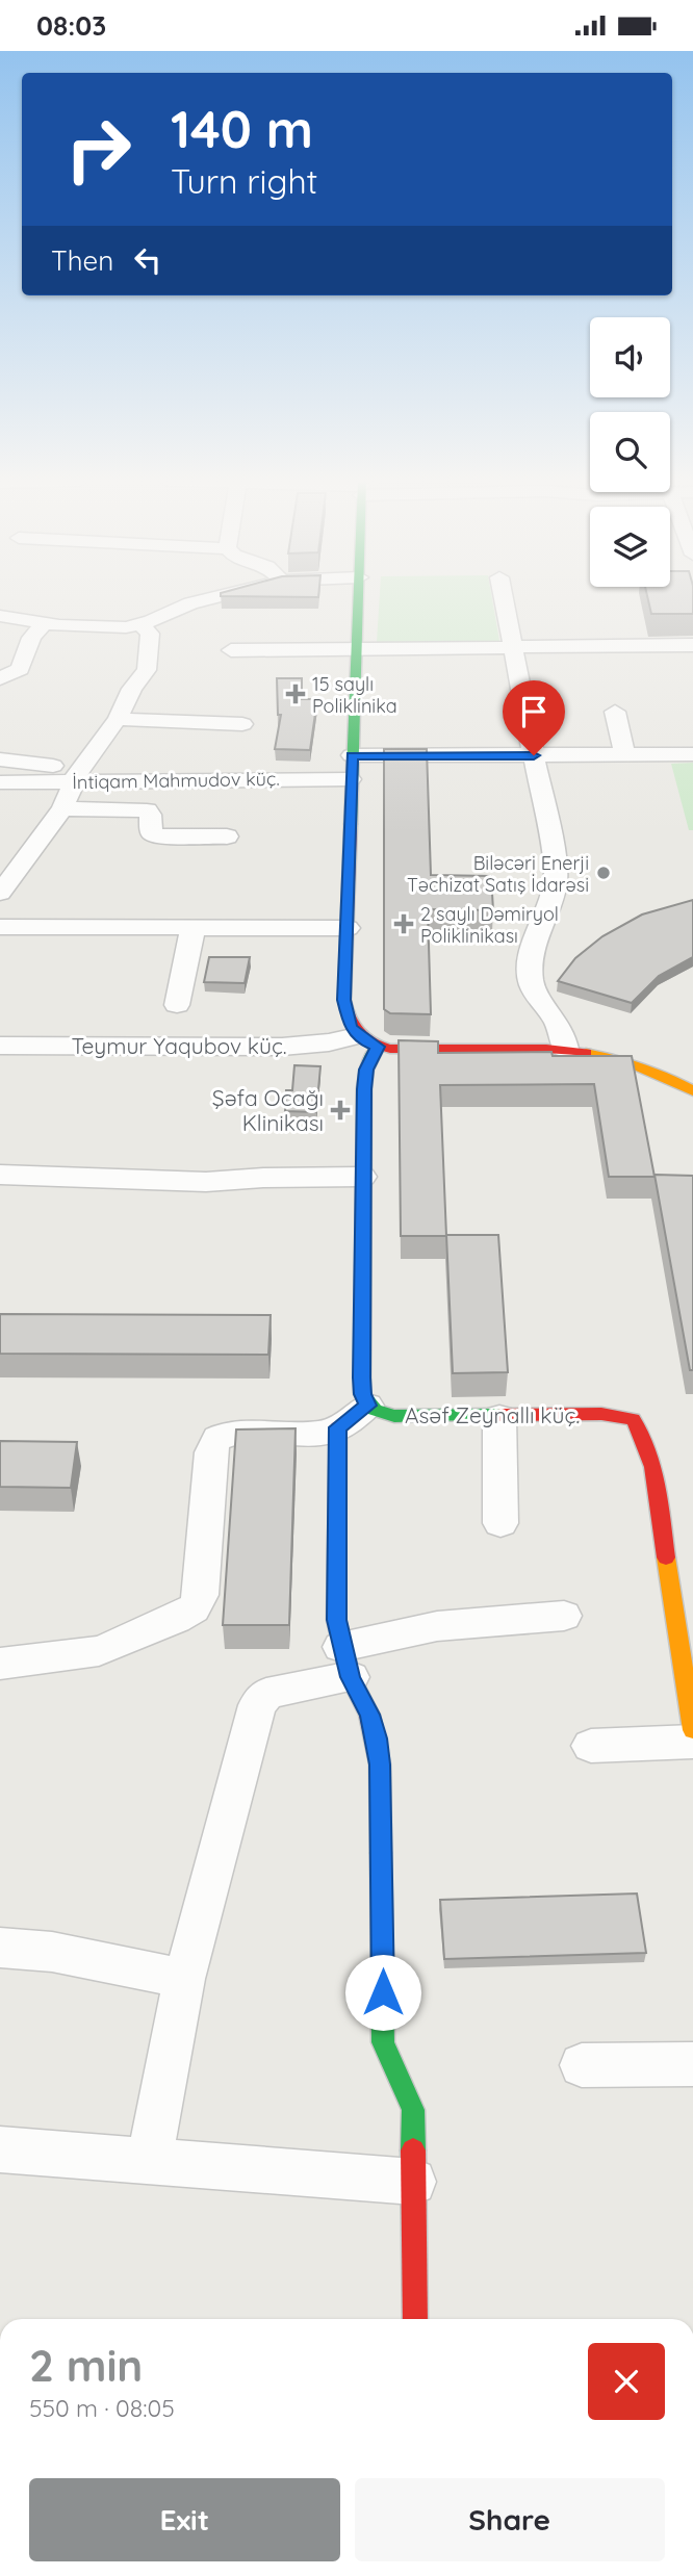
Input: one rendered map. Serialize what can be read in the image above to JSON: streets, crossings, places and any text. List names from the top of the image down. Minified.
{"streets":{"main road":["Asəf Zeynallı küç."],"street":["İntiqam Mahmudov küç.","Teymur Yaqubov küç."]},"places":{"health":["15 saylı Poliklinika","2 saylı Dəmiryol Poliklinikası","Şəfa Ocağı Klinikası"],"other":["Biləcəri Enerji Təchizat Satış İdarəsi"]},"page":{"status":"08:03","turn":["140 m","Turn right"],"then":"Then","heading":["2 min","550 m · 08:05"],"buttons":["Exit","Share"]}}
